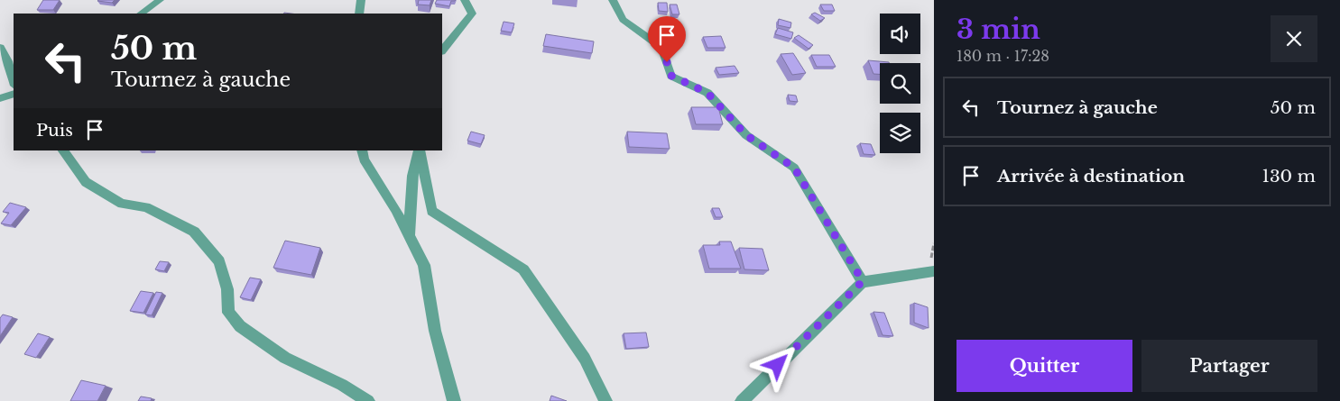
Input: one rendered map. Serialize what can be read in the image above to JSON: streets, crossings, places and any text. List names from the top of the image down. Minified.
{"page":{"heading":["3 min","180 m · 17:28"],"turn":["50 m","Tournez à gauche"],"list":[{"name":"Tournez à gauche","value":"50 m"},{"name":"Arrivée à destination","value":"130 m"}],"then":"Puis","buttons":["Quitter","Partager"]}}
